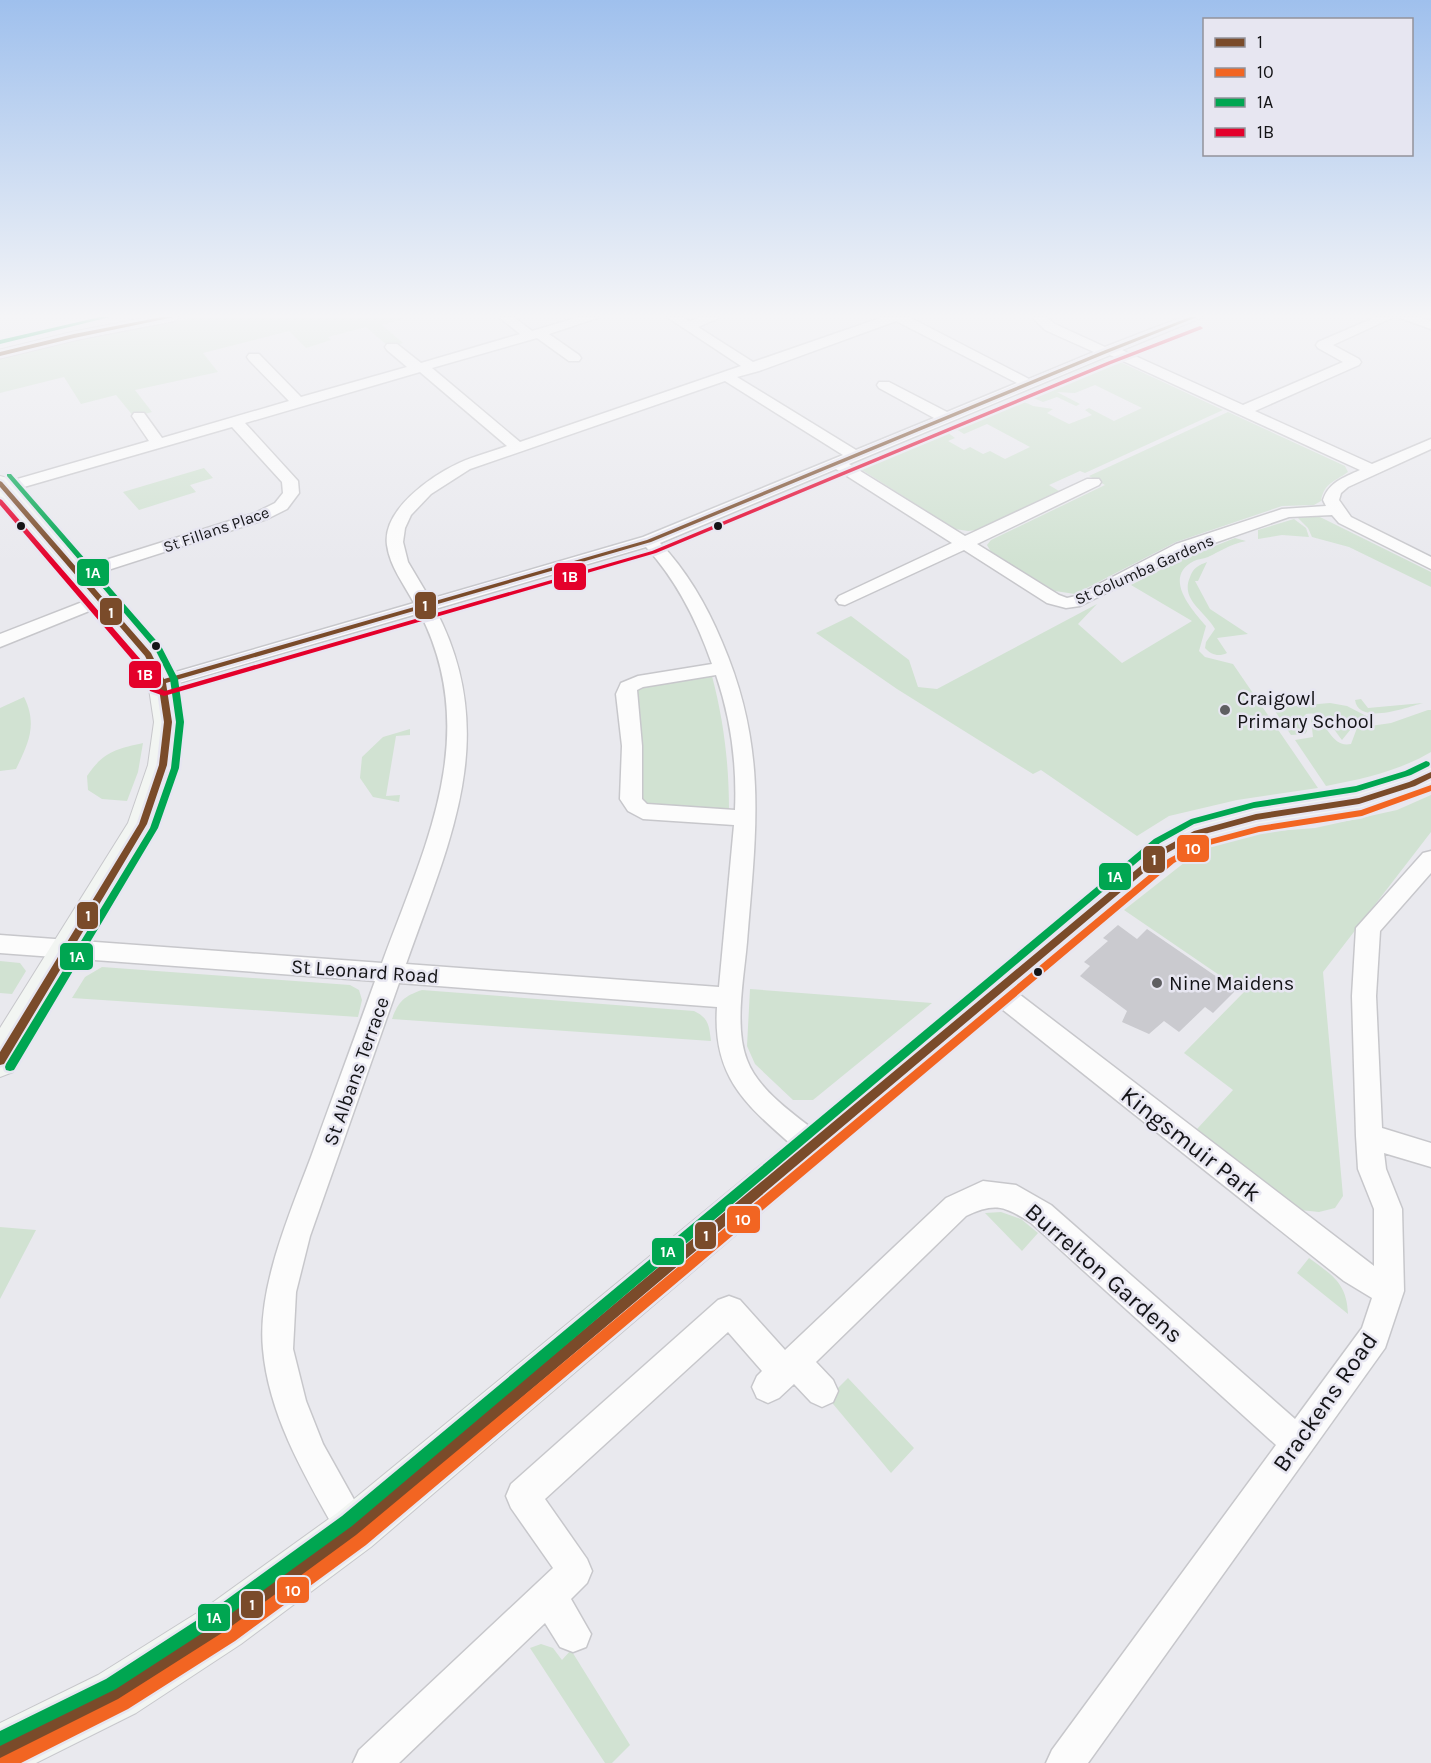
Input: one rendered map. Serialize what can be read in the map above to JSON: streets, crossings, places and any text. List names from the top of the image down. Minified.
{"streets":{"street":["St Fillans Place","St Columba Gardens","St Leonard Road","St Albans Terrace","Kingsmuir Park","Burrelton Gardens","Brackens Road"]},"crossings":[["St Leonard Road","St Albans Terrace"],["Kingsmuir Park","Brackens Road"],["Burrelton Gardens","Brackens Road"]],"places":["Craigowl Primary School","Nine Maidens"],"lines":["transit line 1","transit line 1B","transit line 1A","transit line 10"],"legend":["1","10","1A","1B"]}
